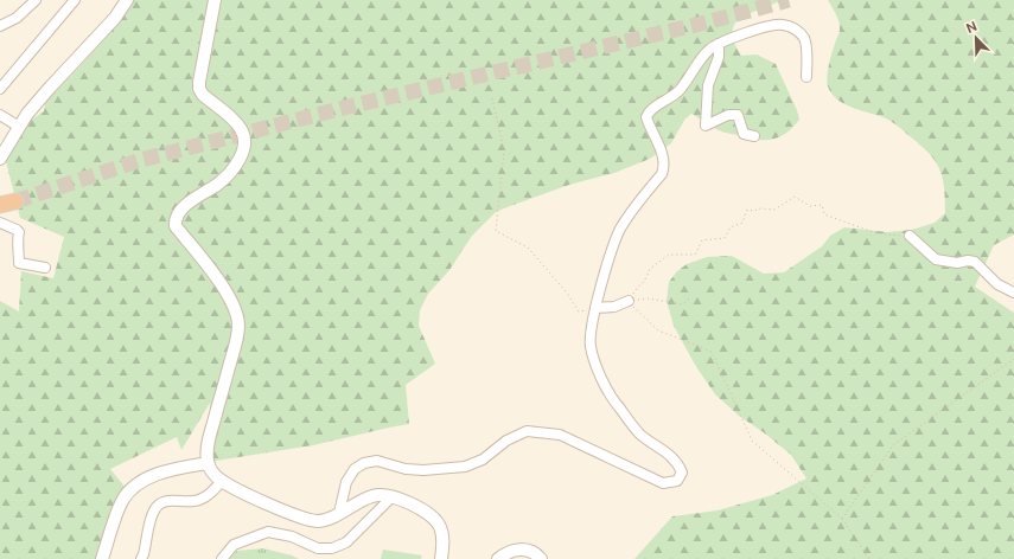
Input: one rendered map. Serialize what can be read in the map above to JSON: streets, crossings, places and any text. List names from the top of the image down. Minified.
{"north":"top left"}
